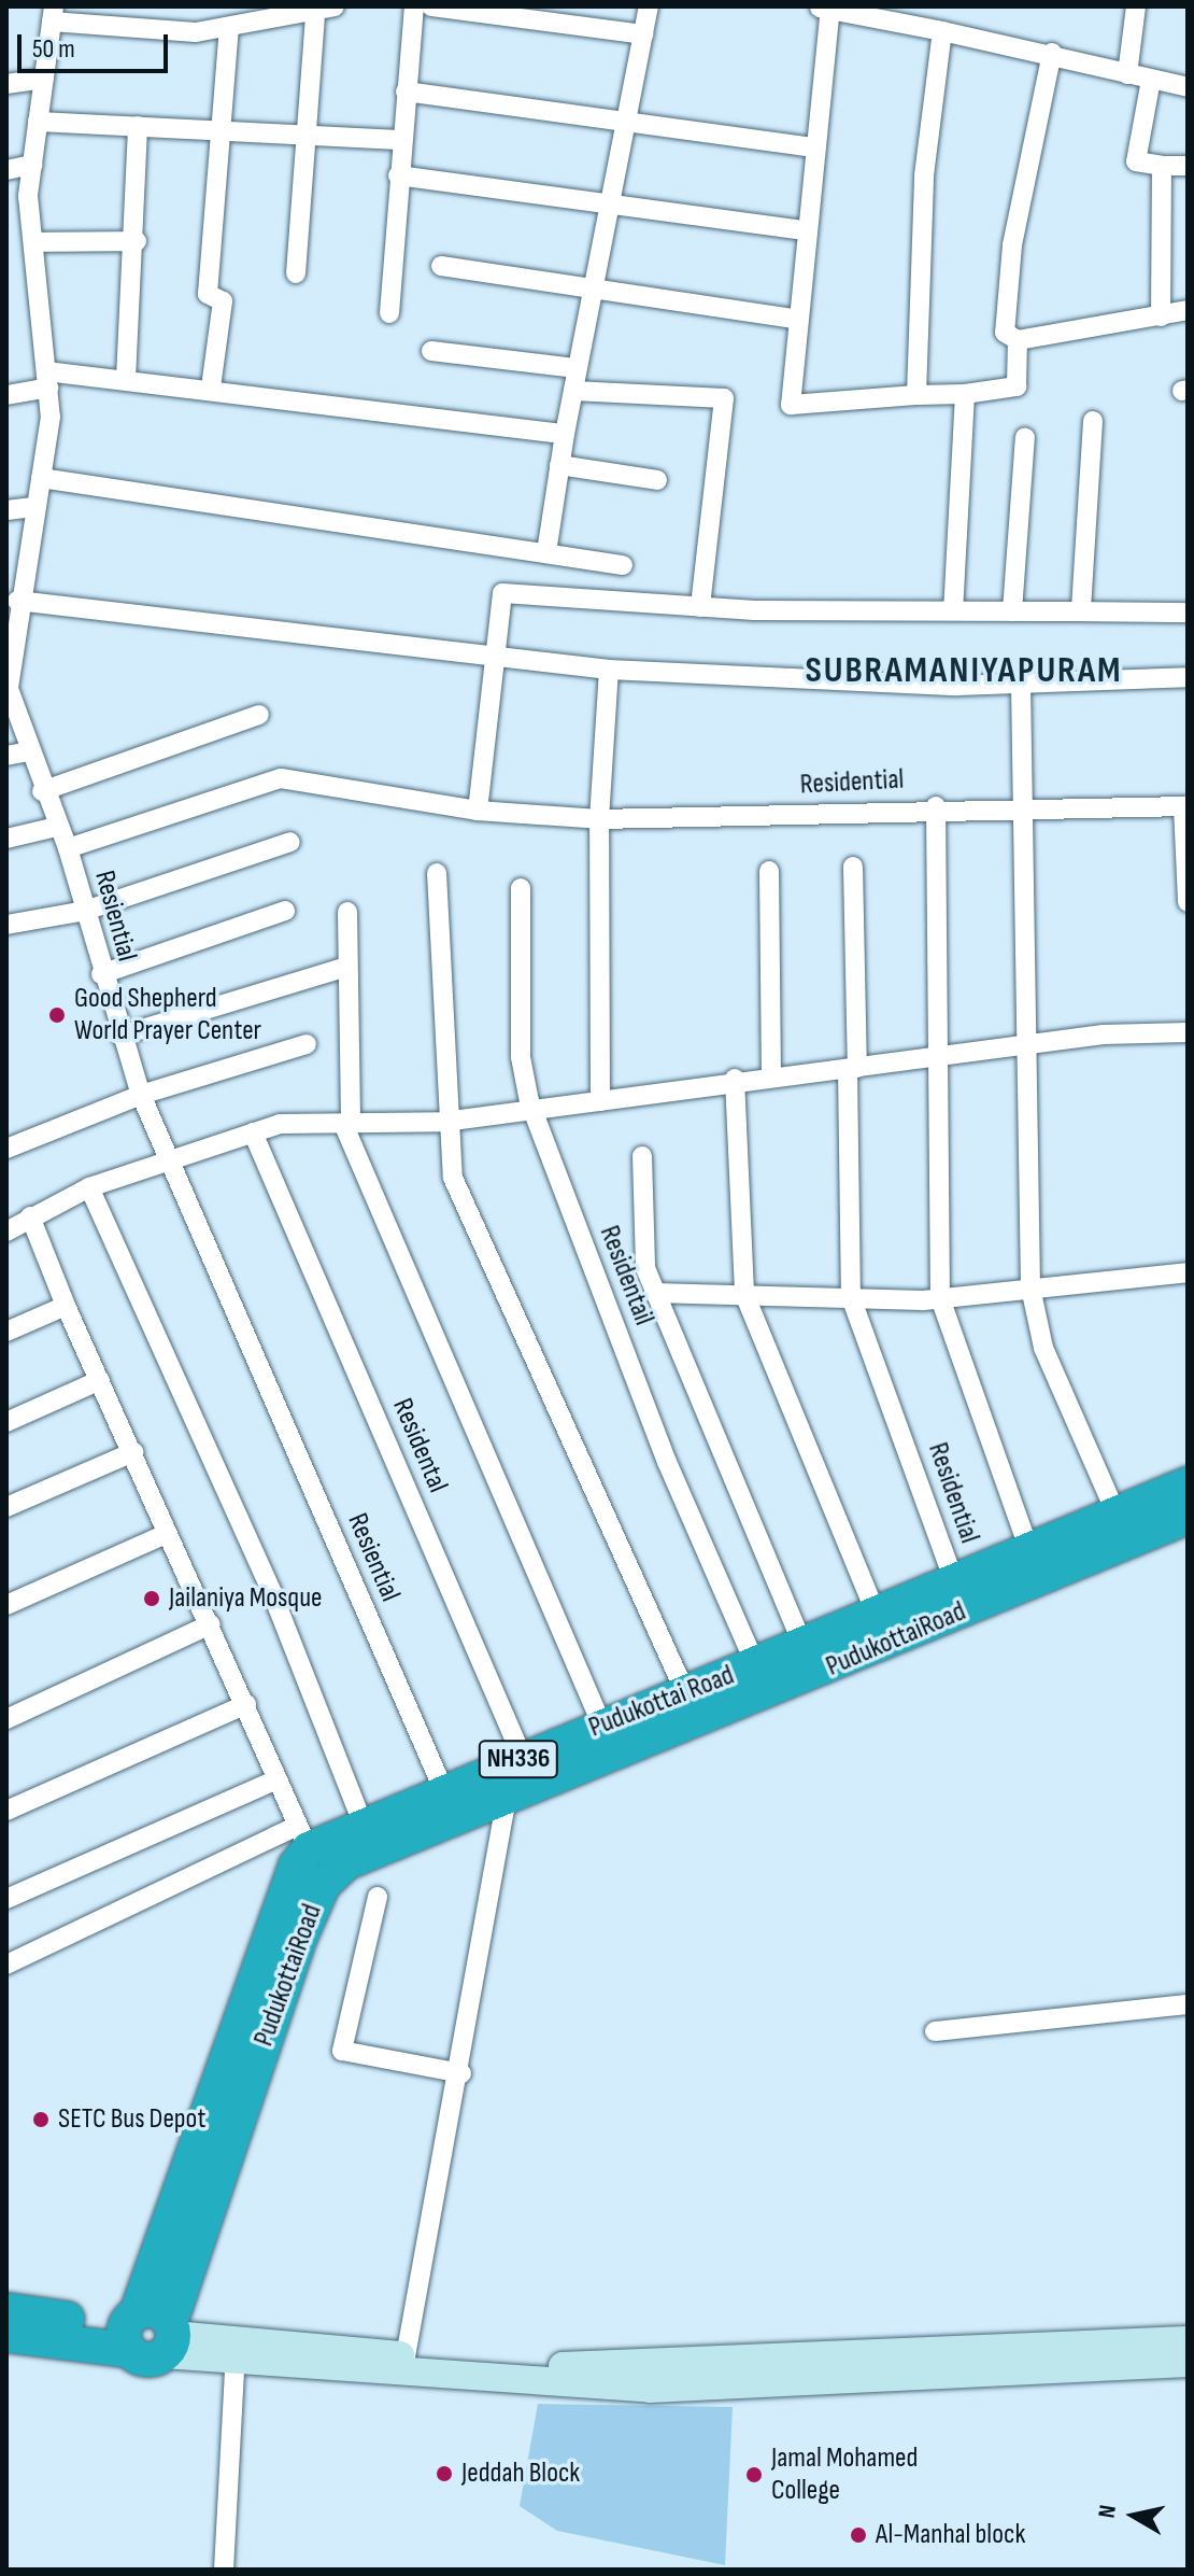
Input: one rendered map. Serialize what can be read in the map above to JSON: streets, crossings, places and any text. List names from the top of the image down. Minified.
{"streets":{"highway":["PudukottaiRoad","Pudukottai Road","NH336"],"street":["Residential","Resiential","Residentail","Residental"]},"crossings":[["Residential","Resiential"],["Residential","Pudukottai Road"],["Resiential","Pudukottai Road"],["Residentail","Pudukottai Road"],["Residental","PudukottaiRoad"],["Residental","Pudukottai Road"],["PudukottaiRoad","Pudukottai Road"]],"districts":["SUBRAMANIYAPURAM"],"places":["Good Shepherd World Prayer Center","Jailaniya Mosque","SETC Bus Depot","Jeddah Block","Jamal Mohamed College","Al-Manhal block"],"scale_bar":"50 m","north":"left"}
